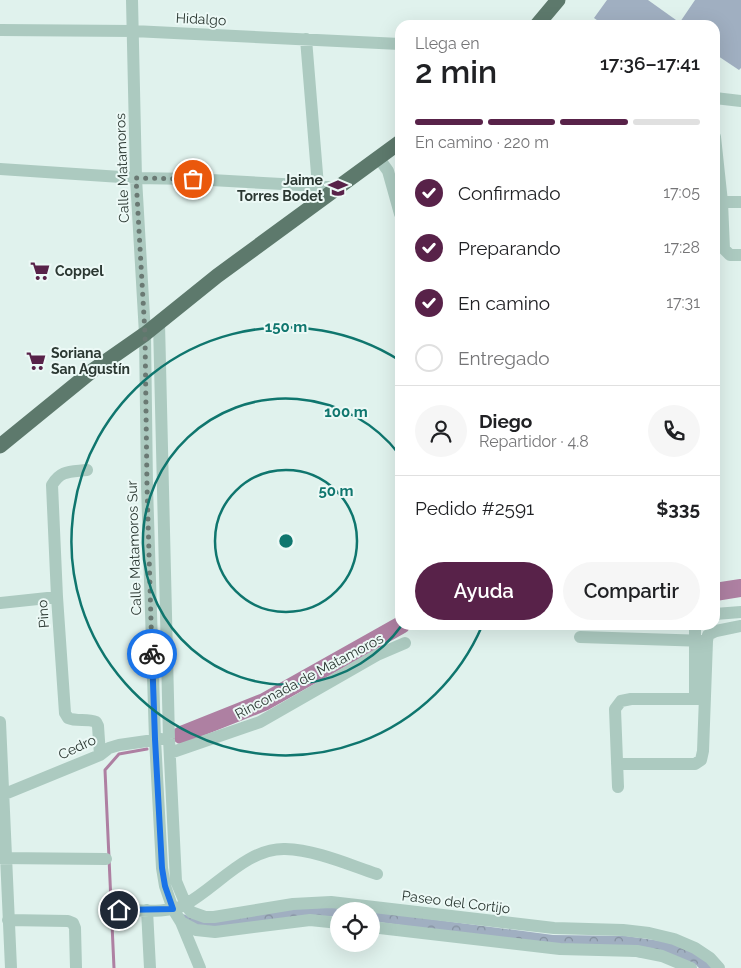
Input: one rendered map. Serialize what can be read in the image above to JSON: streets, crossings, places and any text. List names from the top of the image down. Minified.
{"streets":{"street":["Hidalgo","Calle Matamoros","Calle Matamoros Sur","Pino","Rinconada de Matamoros","Cedro","Paseo del Cortijo"]},"crossings":[["Hidalgo","Calle Matamoros"],["Calle Matamoros","Calle Matamoros Sur"],["Calle Matamoros Sur","Cedro"],["Pino","Cedro"]],"places":{"school or university":["Jaime Torres Bodet"],"supermarket":["Coppel","Soriana San Agustín"]},"page":{"heading":["2 min","Llega en","17:36–17:41"],"panel":["Diego","Repartidor · 4.8","Pedido #2591","$335"],"bar":"En camino · 220 m","list":[["Confirmado","17:05"],["Preparando","17:28"],["En camino","17:31"],"Entregado"],"buttons":["Ayuda","Compartir"]},"rings":["150 m","100 m","50 m"]}
